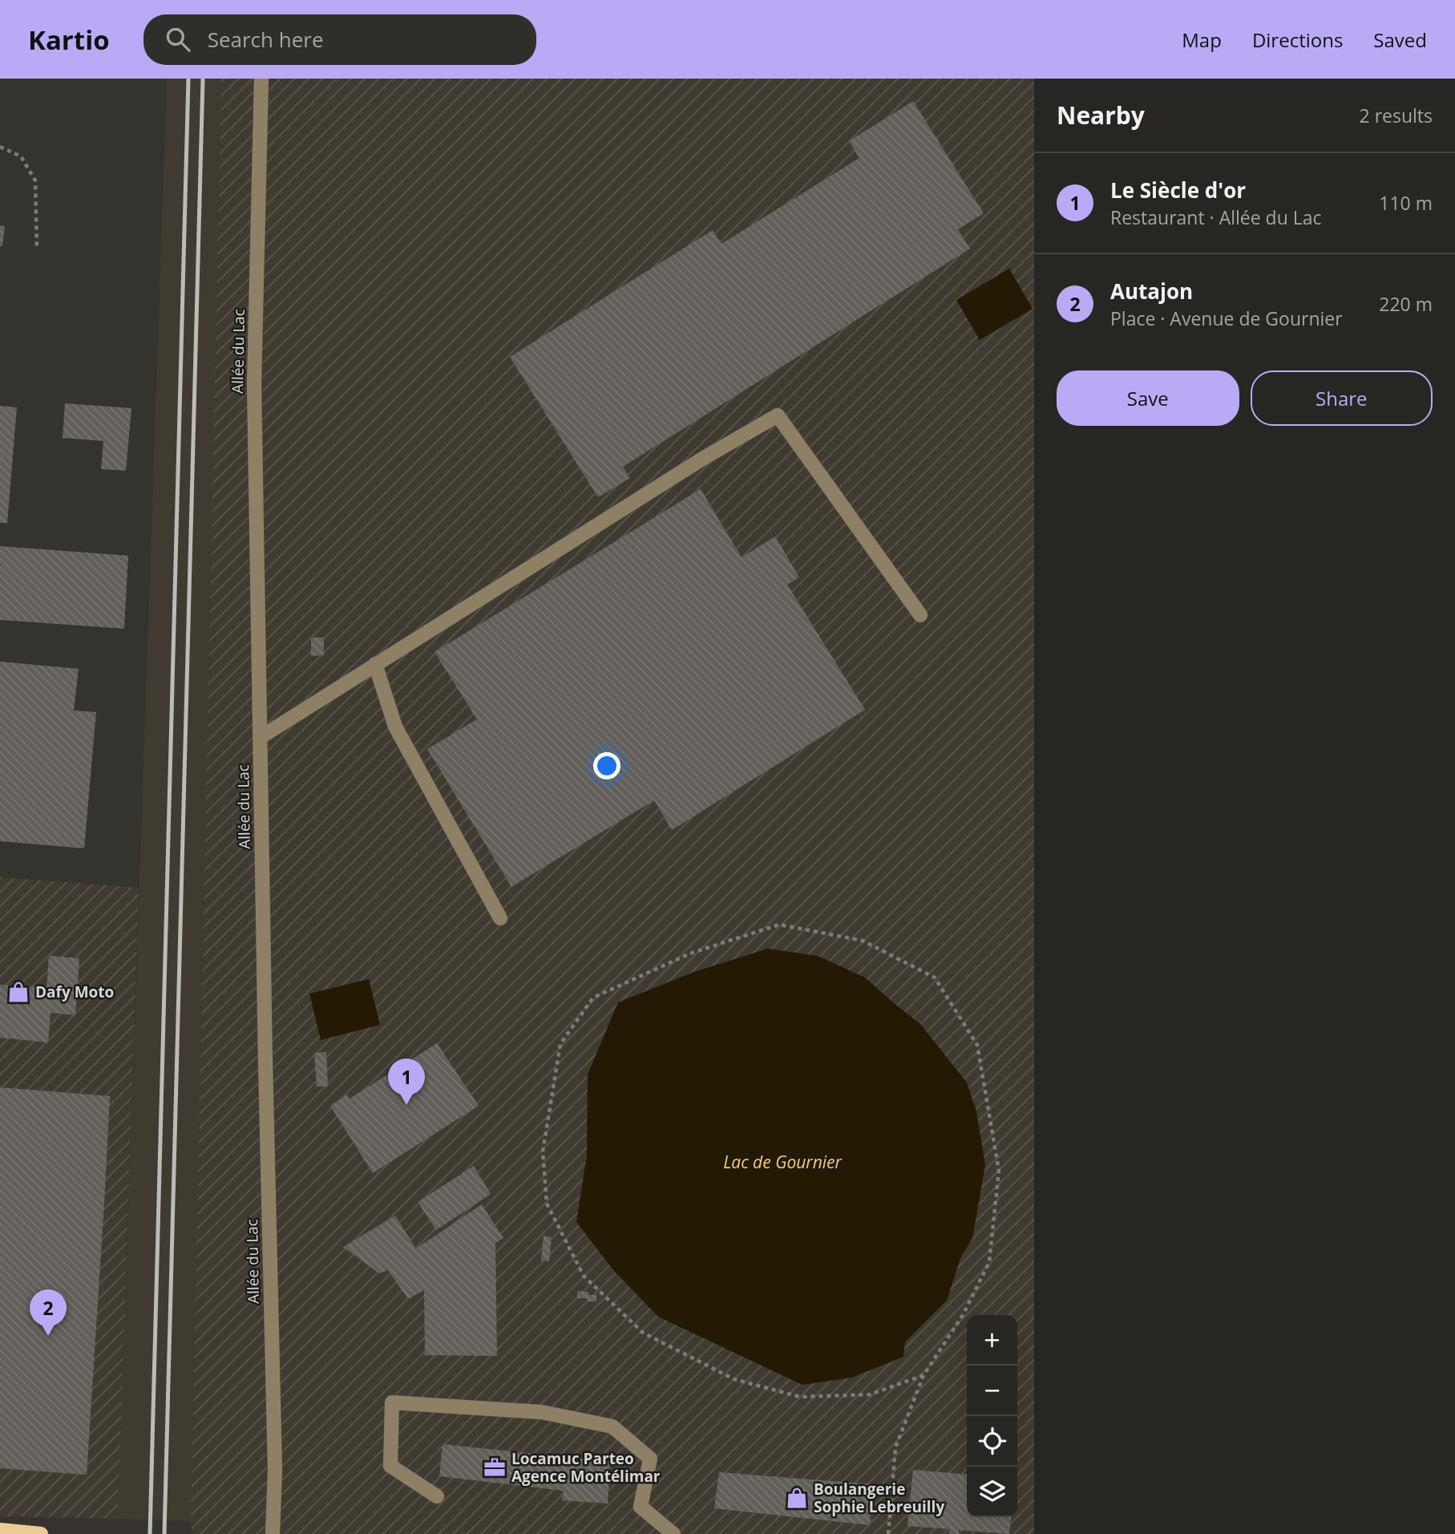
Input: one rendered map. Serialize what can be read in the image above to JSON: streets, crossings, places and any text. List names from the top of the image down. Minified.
{"streets":{"street":["Allée du Lac"]},"water":["Lac de Gournier"],"places":{"shop":["Dafy Moto","Boulangerie Sophie Lebreuilly"],"office":["Locamuc Parteo Agence Montélimar"]},"page":{"header":"Kartio","search":"Search here","nav":["Map","Directions","Saved"],"heading":["Nearby","2 results"],"list":[{"mark":"1","name":"Le Siècle d'or","note":"Restaurant · Allée du Lac","value":"110 m"},{"mark":"2","name":"Autajon","note":"Place · Avenue de Gournier","value":"220 m"}],"buttons":["Save","Share"],"pins":["1","2"],"map_buttons":["+","−"]}}
